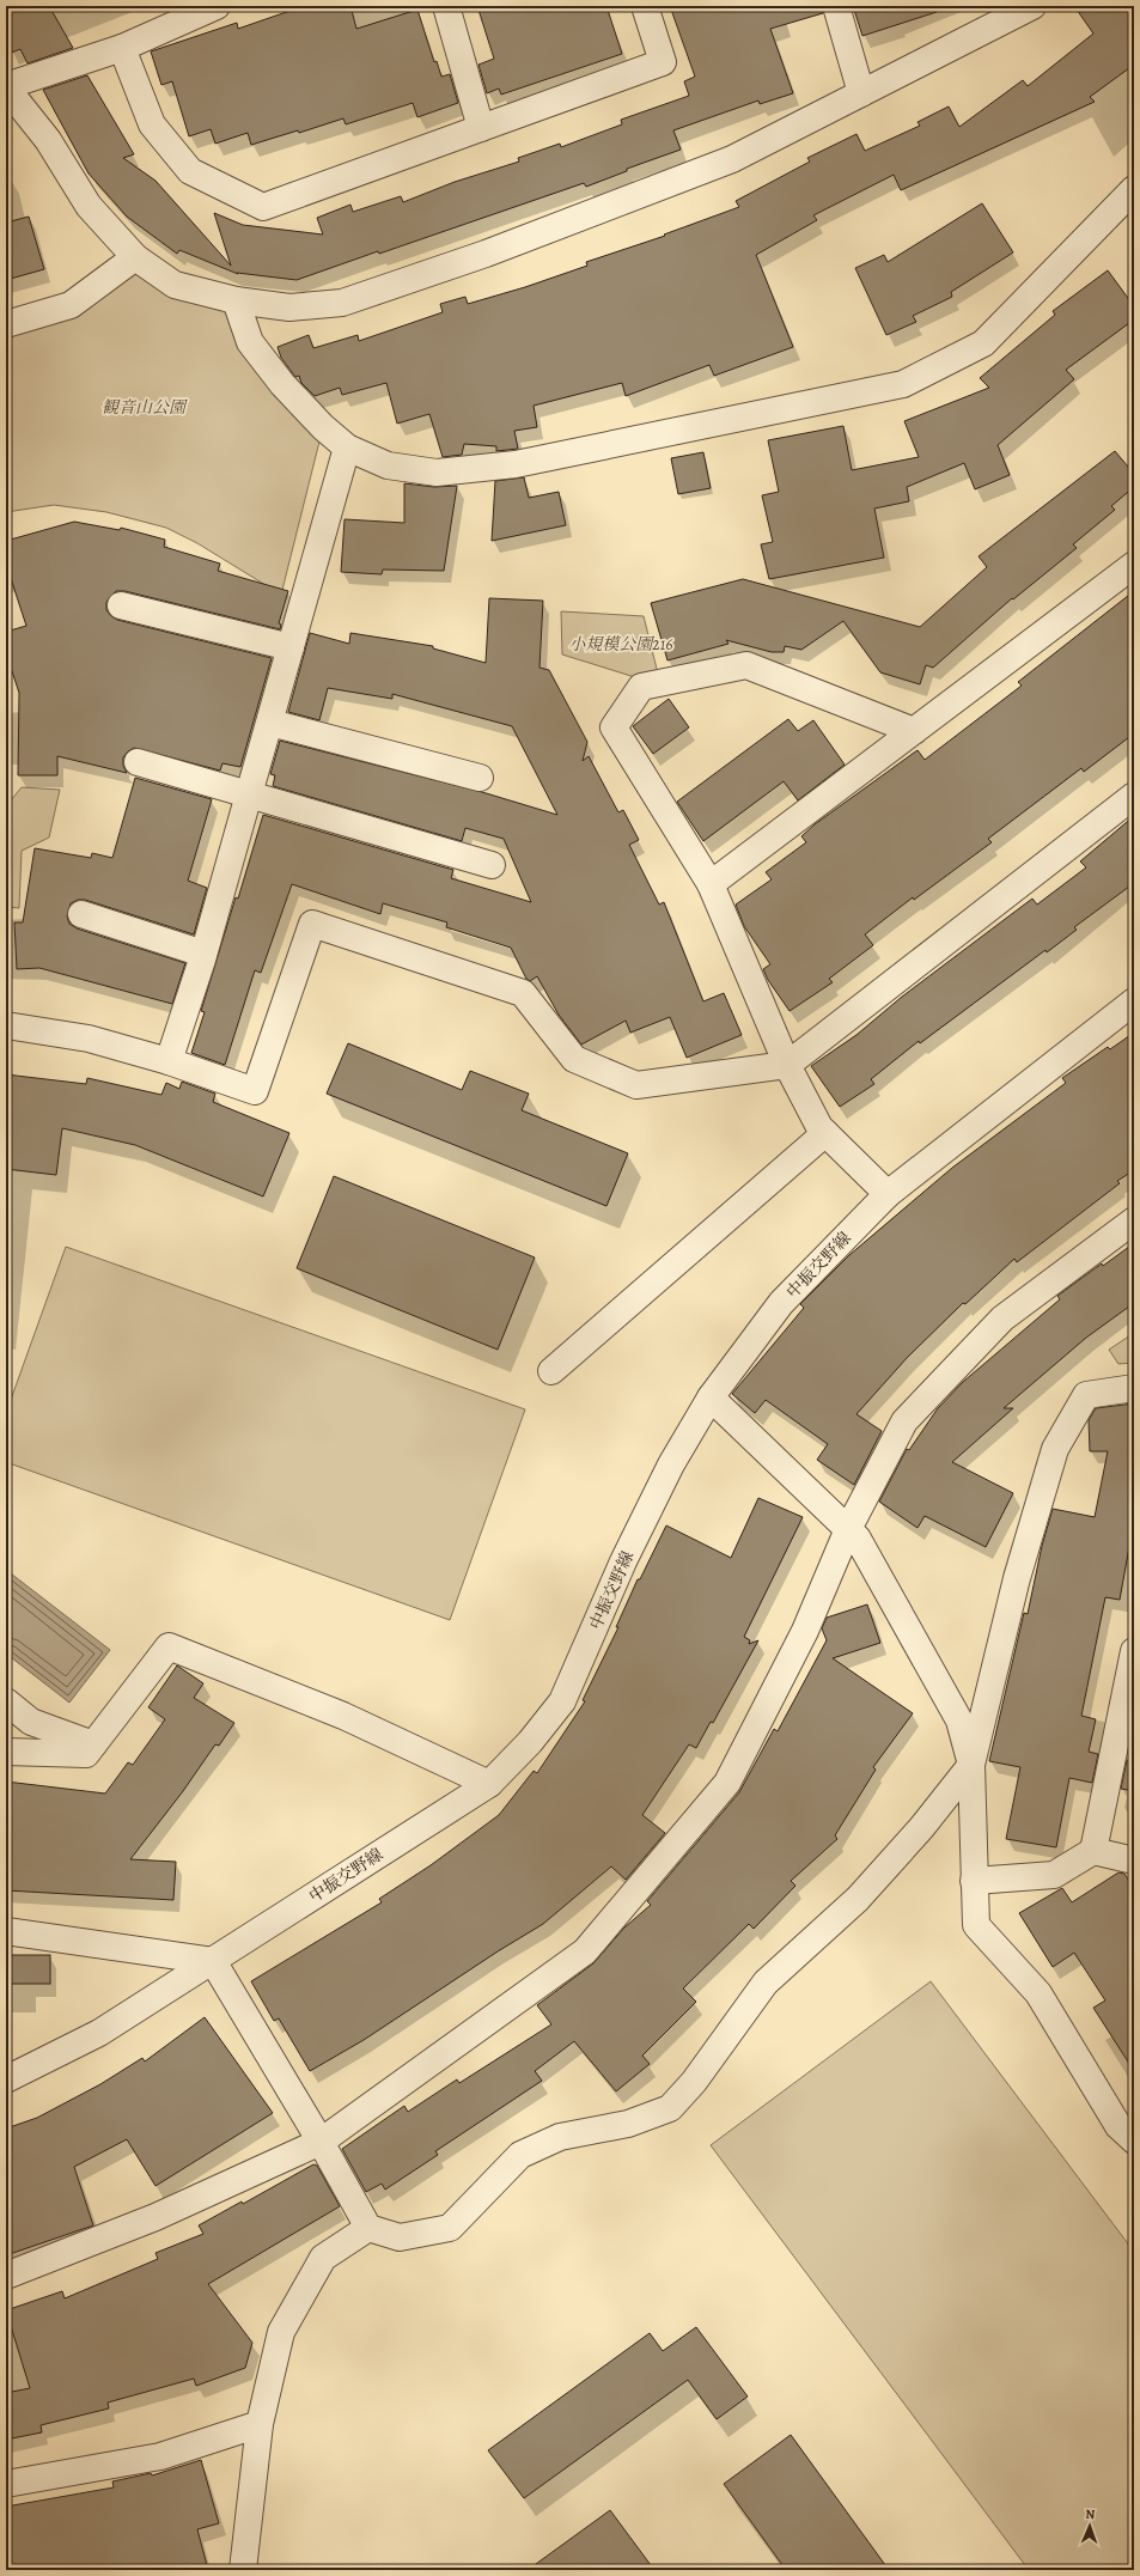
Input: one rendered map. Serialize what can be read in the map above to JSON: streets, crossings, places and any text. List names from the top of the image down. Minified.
{"streets":{"street":["中振交野線"]},"parks":["観音山公園","小規模公園216"],"north":"top"}
